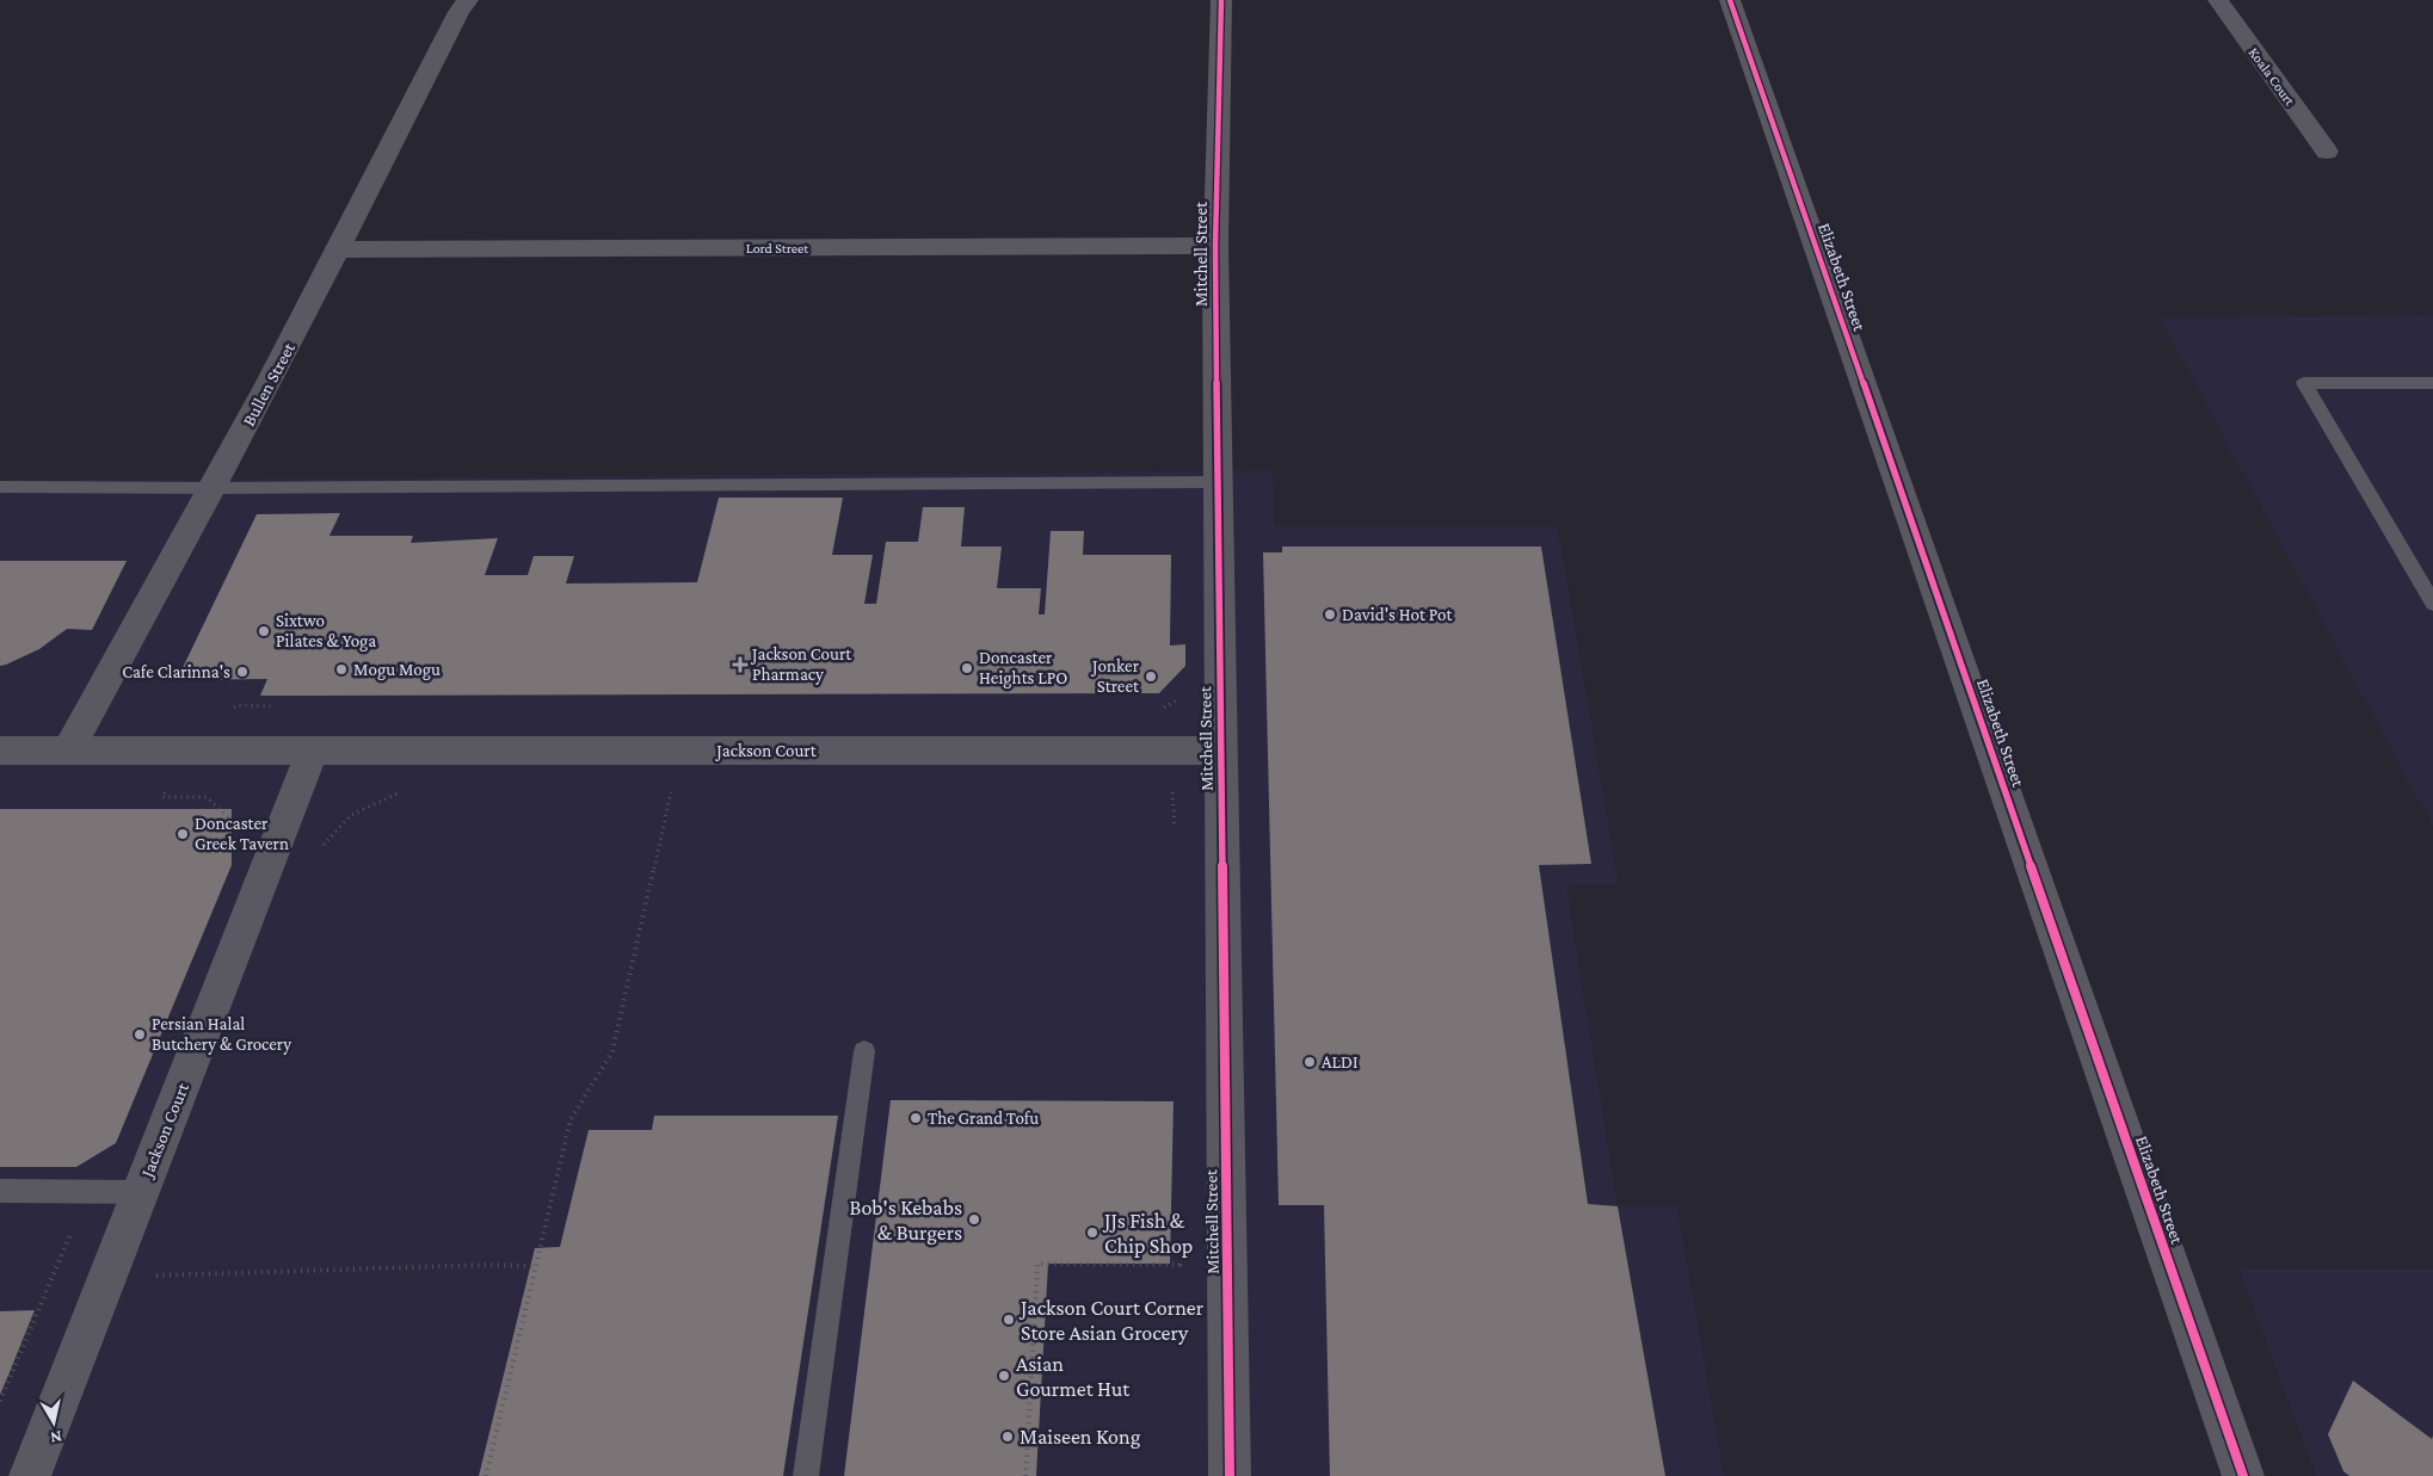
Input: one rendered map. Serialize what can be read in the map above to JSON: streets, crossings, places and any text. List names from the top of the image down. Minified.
{"streets":{"street":["Koala Court","Lord Street","Mitchell Street","Elizabeth Street","Bullen Street","Jackson Court"]},"crossings":[["Lord Street","Mitchell Street"],["Lord Street","Bullen Street"],["Mitchell Street","Jackson Court"],["Bullen Street","Jackson Court"]],"places":{"other":["David's Hot Pot","Sixtwo Pilates & Yoga","Doncaster Heights LPO","Mogu Mogu","Cafe Clarinna's","Jonker Street","Doncaster Greek Tavern","Persian Halal Butchery & Grocery","ALDI","The Grand Tofu","Bob's Kebabs & Burgers","JJs Fish & Chip Shop","Jackson Court Corner Store Asian Grocery","Asian Gourmet Hut","Maiseen Kong"],"health":["Jackson Court Pharmacy"]},"north":"bottom"}
